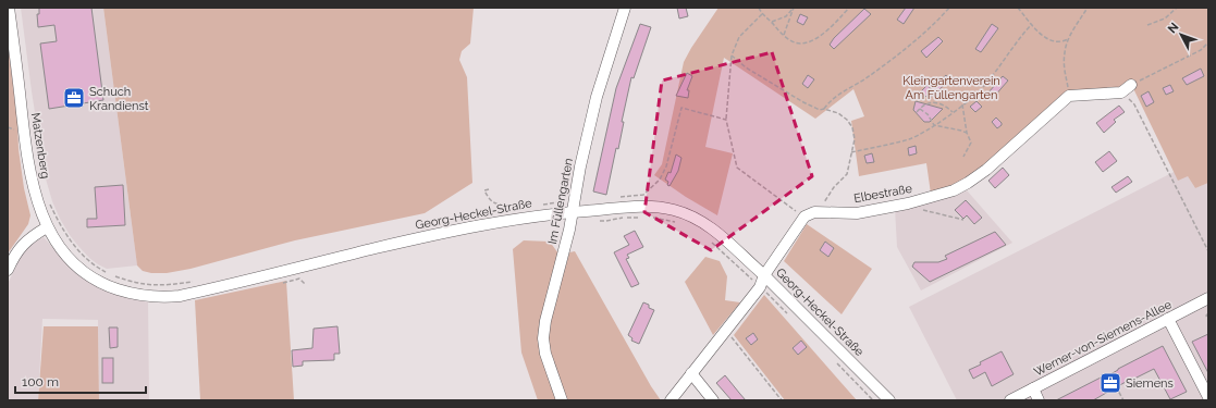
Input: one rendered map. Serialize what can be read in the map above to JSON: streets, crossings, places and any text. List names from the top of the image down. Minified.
{"streets":{"street":["Matzenberg","Elbestraße","Im Füllengarten","Georg-Heckel-Straße","Werner-von-Siemens-Allee"]},"crossings":[["Matzenberg","Georg-Heckel-Straße"],["Im Füllengarten","Georg-Heckel-Straße"]],"parks":["Kleingartenverein Am Füllengarten"],"places":{"office":["Schuch Krandienst","Siemens"]},"scale_bar":"100 m","north":"top left"}
